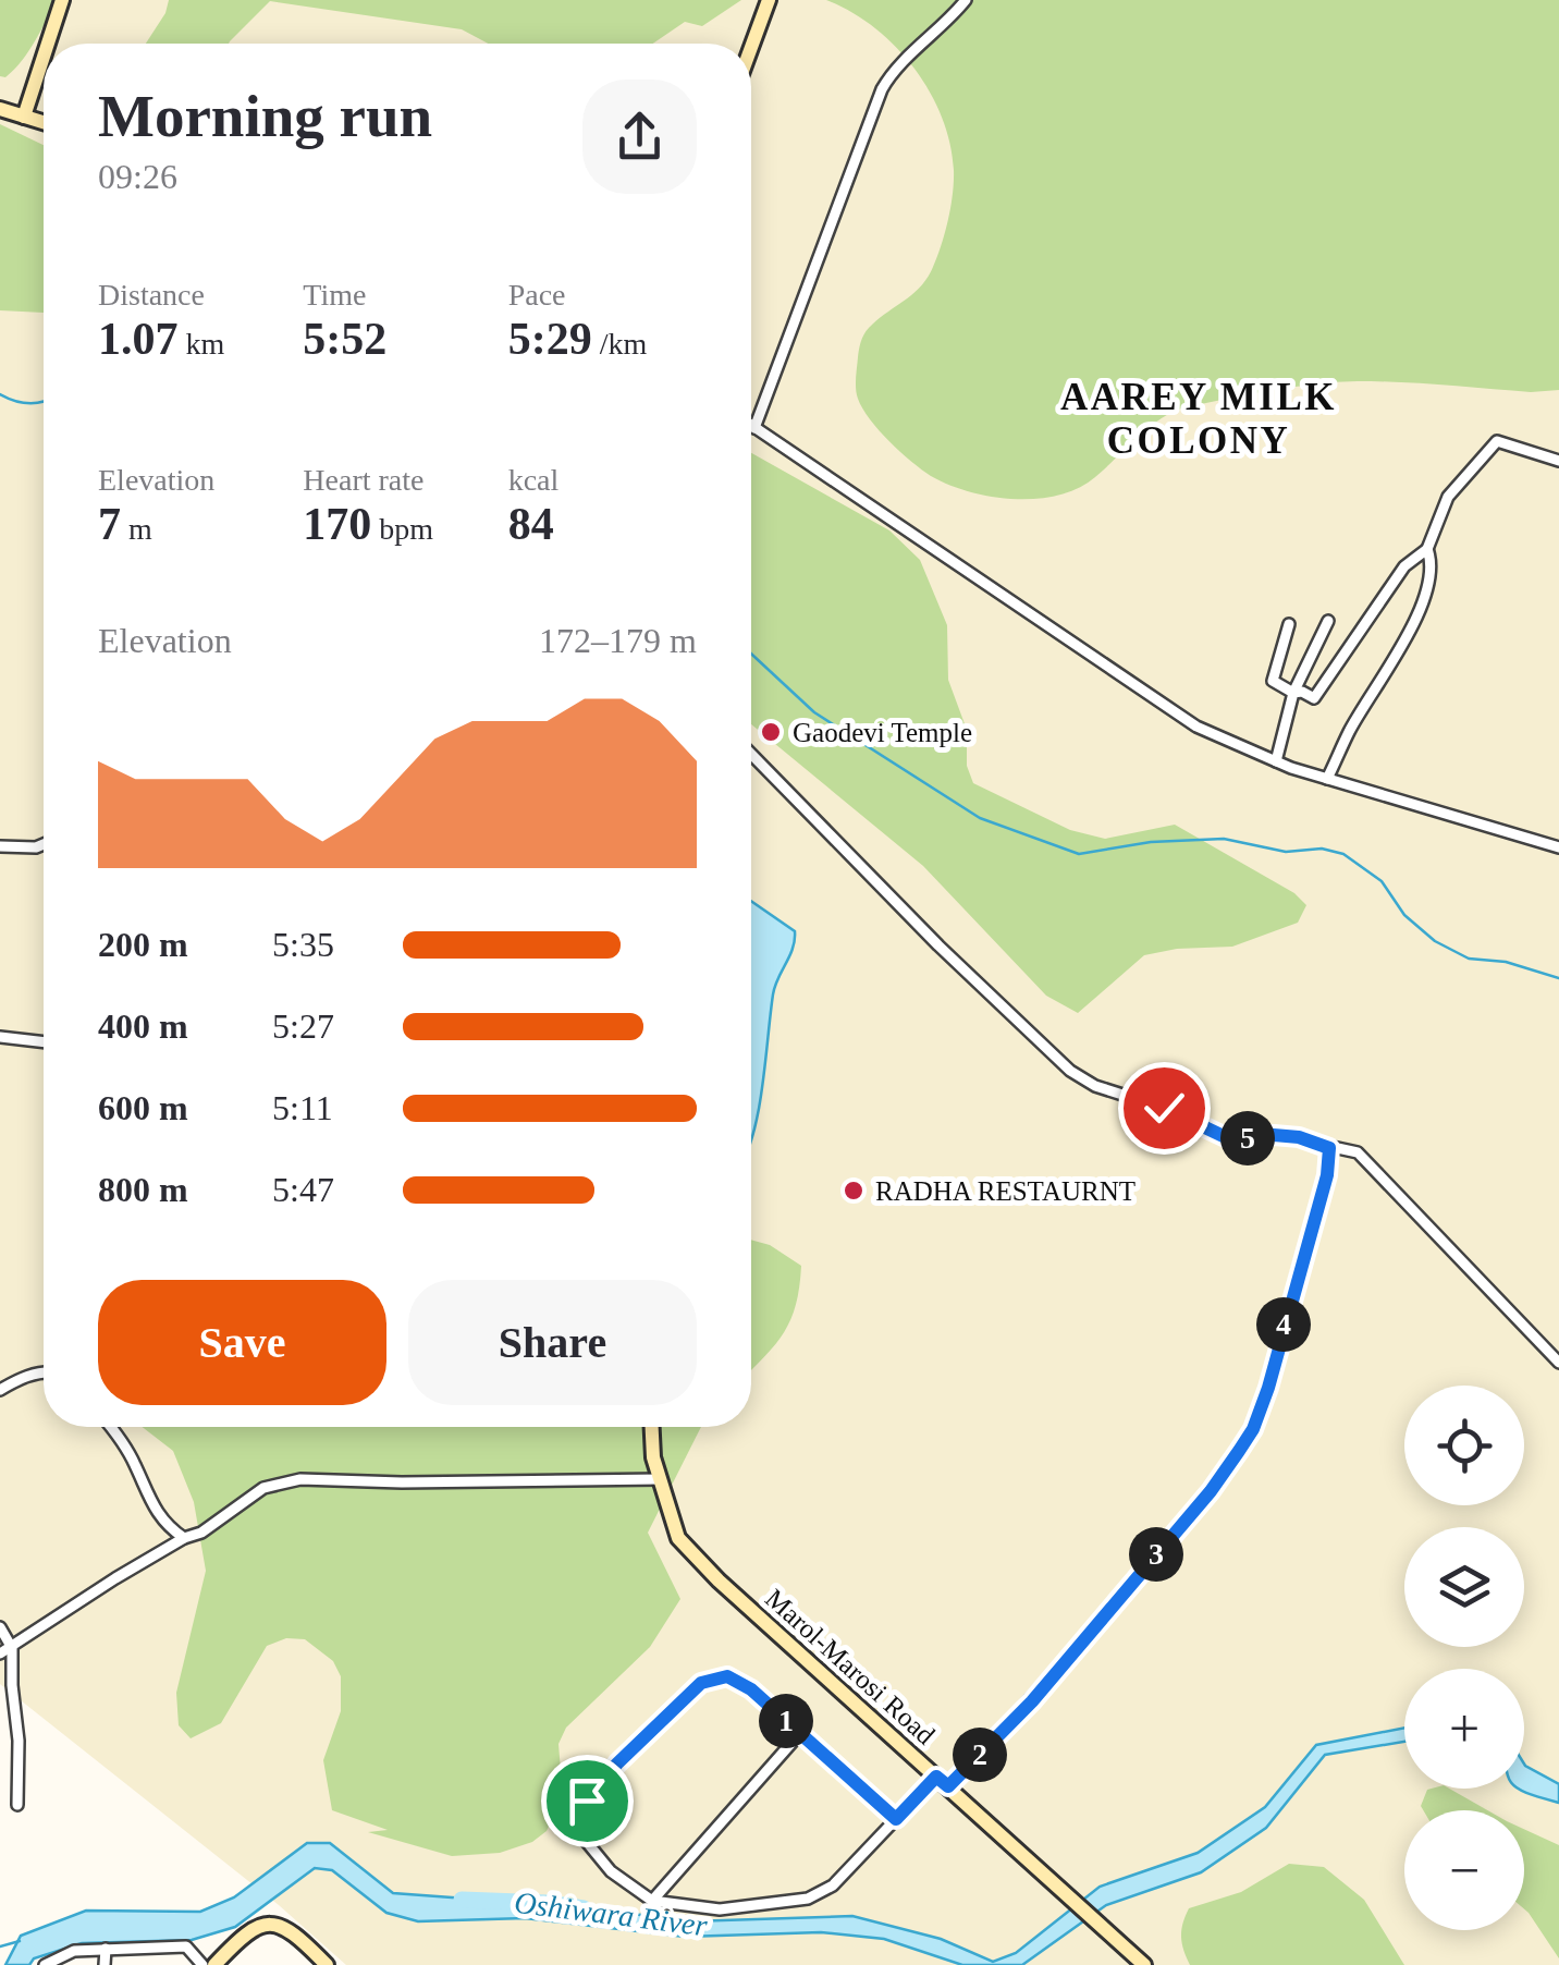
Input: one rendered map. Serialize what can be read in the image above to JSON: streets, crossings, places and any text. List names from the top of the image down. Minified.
{"streets":{"main road":["Marol-Marosi Road"]},"districts":["AAREY MILK COLONY"],"water":["Oshiwara River"],"places":["Gaodevi Temple","RADHA RESTAURNT"],"page":{"heading":["Morning run","09:26"],"stats":[["Distance","1.07 km"],["Time","5:52"],["Pace","5:29 /km"],["Elevation","7 m"],["Heart rate","170 bpm"],["kcal","84"]],"chart":["Elevation","172–179 m"],"list":[{"name":"200 m","note":"5:35"},{"name":"400 m","note":"5:27"},{"name":"600 m","note":"5:11"},{"name":"800 m","note":"5:47"}],"pins":["5","4","3","1","2"],"buttons":["Save","Share"],"map_buttons":["+","−"]}}
